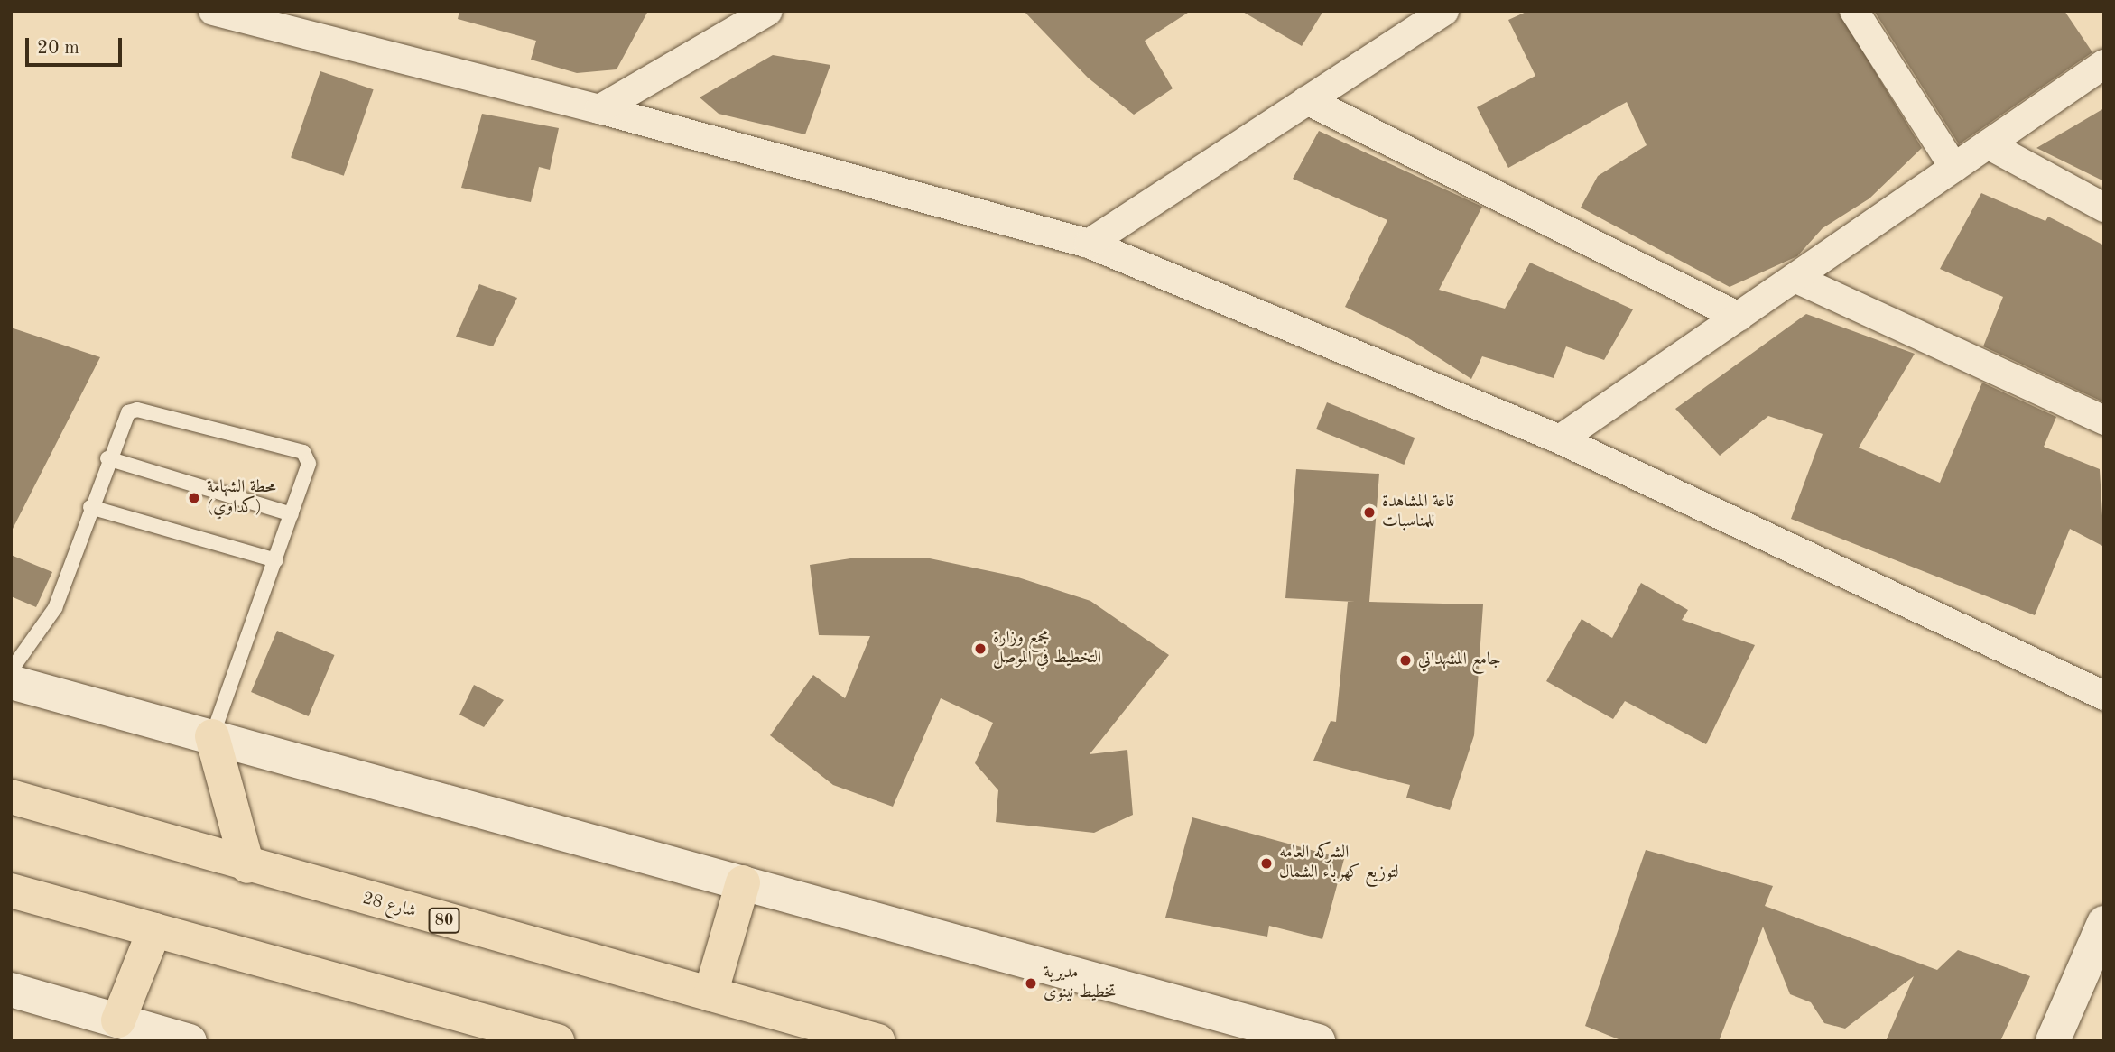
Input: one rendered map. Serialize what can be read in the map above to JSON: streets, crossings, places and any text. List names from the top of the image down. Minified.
{"streets":{"highway":["شارع 28","80"]},"places":["محطة الشهامة (كداوي)","قاعة المشاهدة للمناسبات","مجمع وزارة التخطيط في الموصل","جامع المشهداني","الشركه العامه لتوزيع كهرباء الشمال","مديرية تخطيط نينوى"],"scale_bar":"20 m"}
